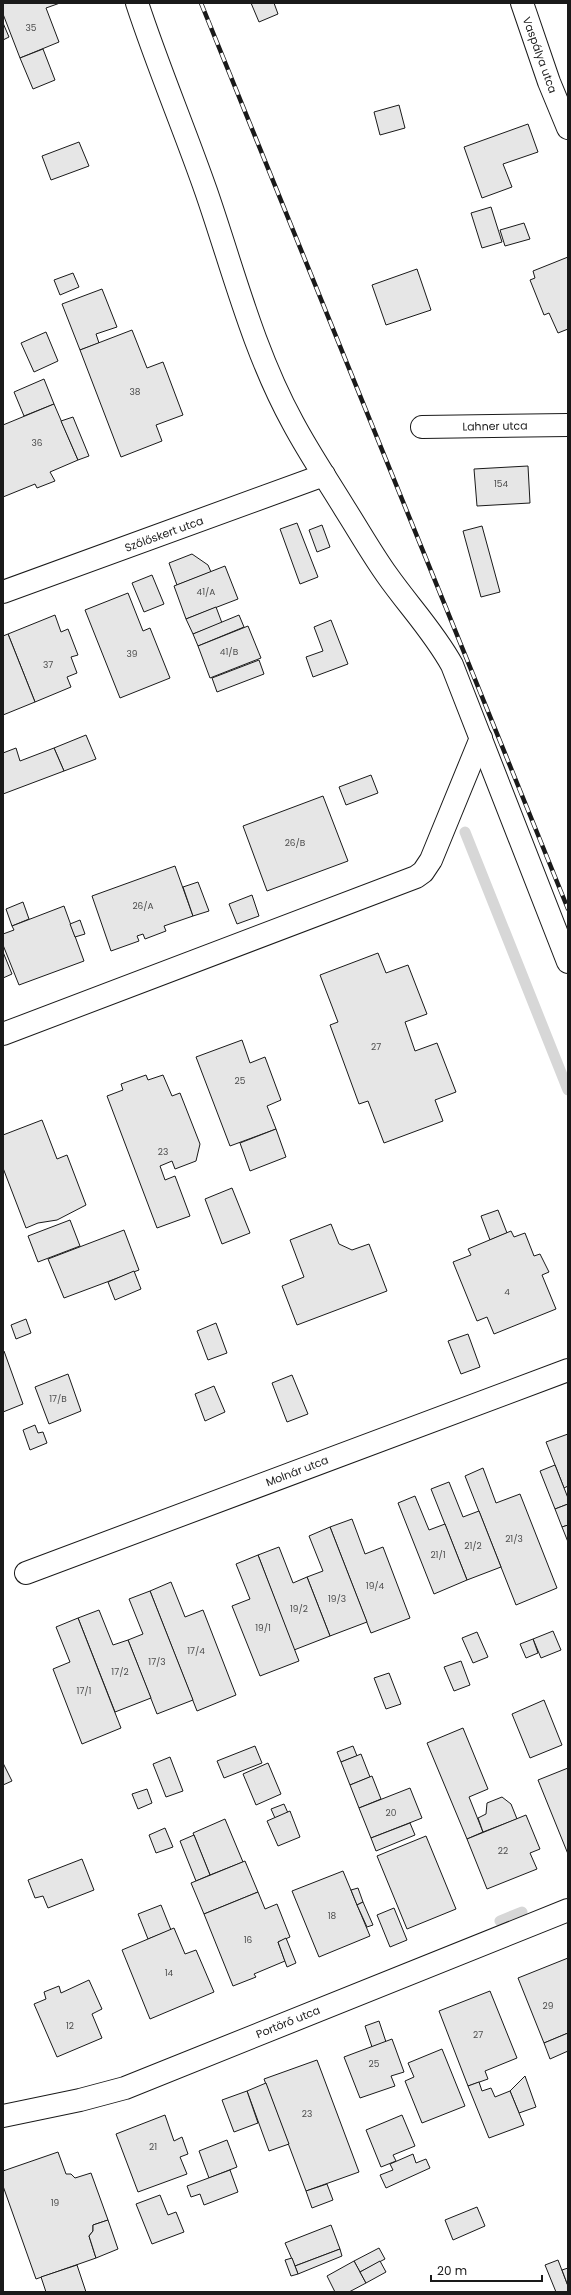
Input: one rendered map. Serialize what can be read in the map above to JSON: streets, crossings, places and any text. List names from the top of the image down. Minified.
{"streets":{"street":["Vaspálya utca","Lahner utca","Szőlőskert utca","Molnár utca","Portörő utca"]},"house_numbers":["35","38","36","154","41/A","41/B","39","37","26/B","26/A","27","25","23","4","17/B","21/3","21/2","21/1","19/4","19/3","19/2","19/1","17/4","17/3","17/2","17/1","20","22","18","16","14","29","12","27","25","23","21","19"],"scale_bar":"20 m"}
